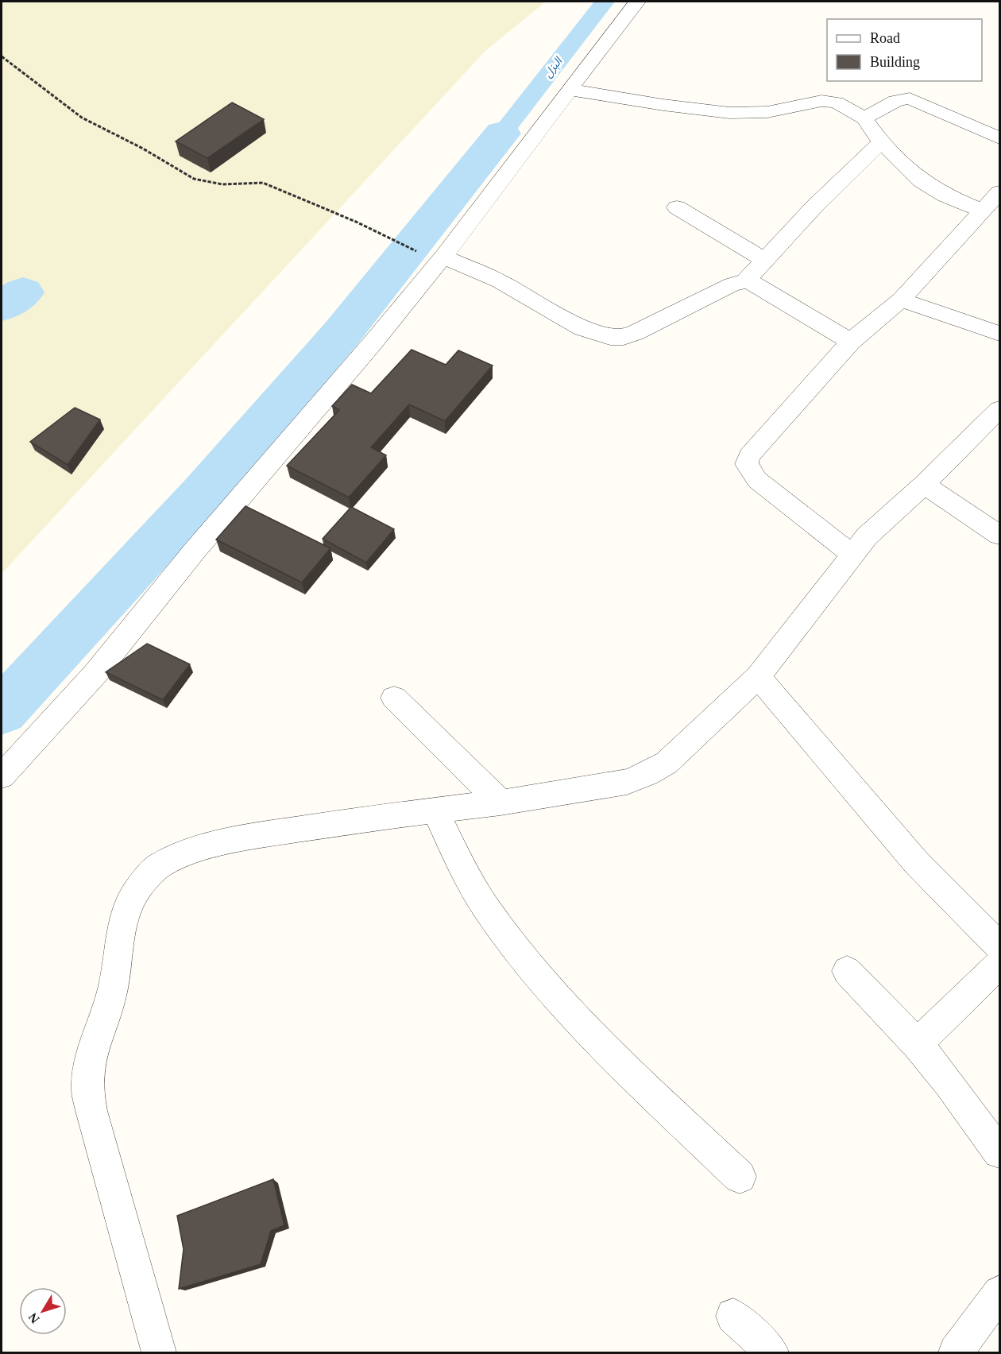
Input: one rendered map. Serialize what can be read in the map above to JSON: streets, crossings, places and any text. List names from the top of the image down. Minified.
{"water":["البزل"],"legend":["Road","Building"],"north":"bottom left"}
